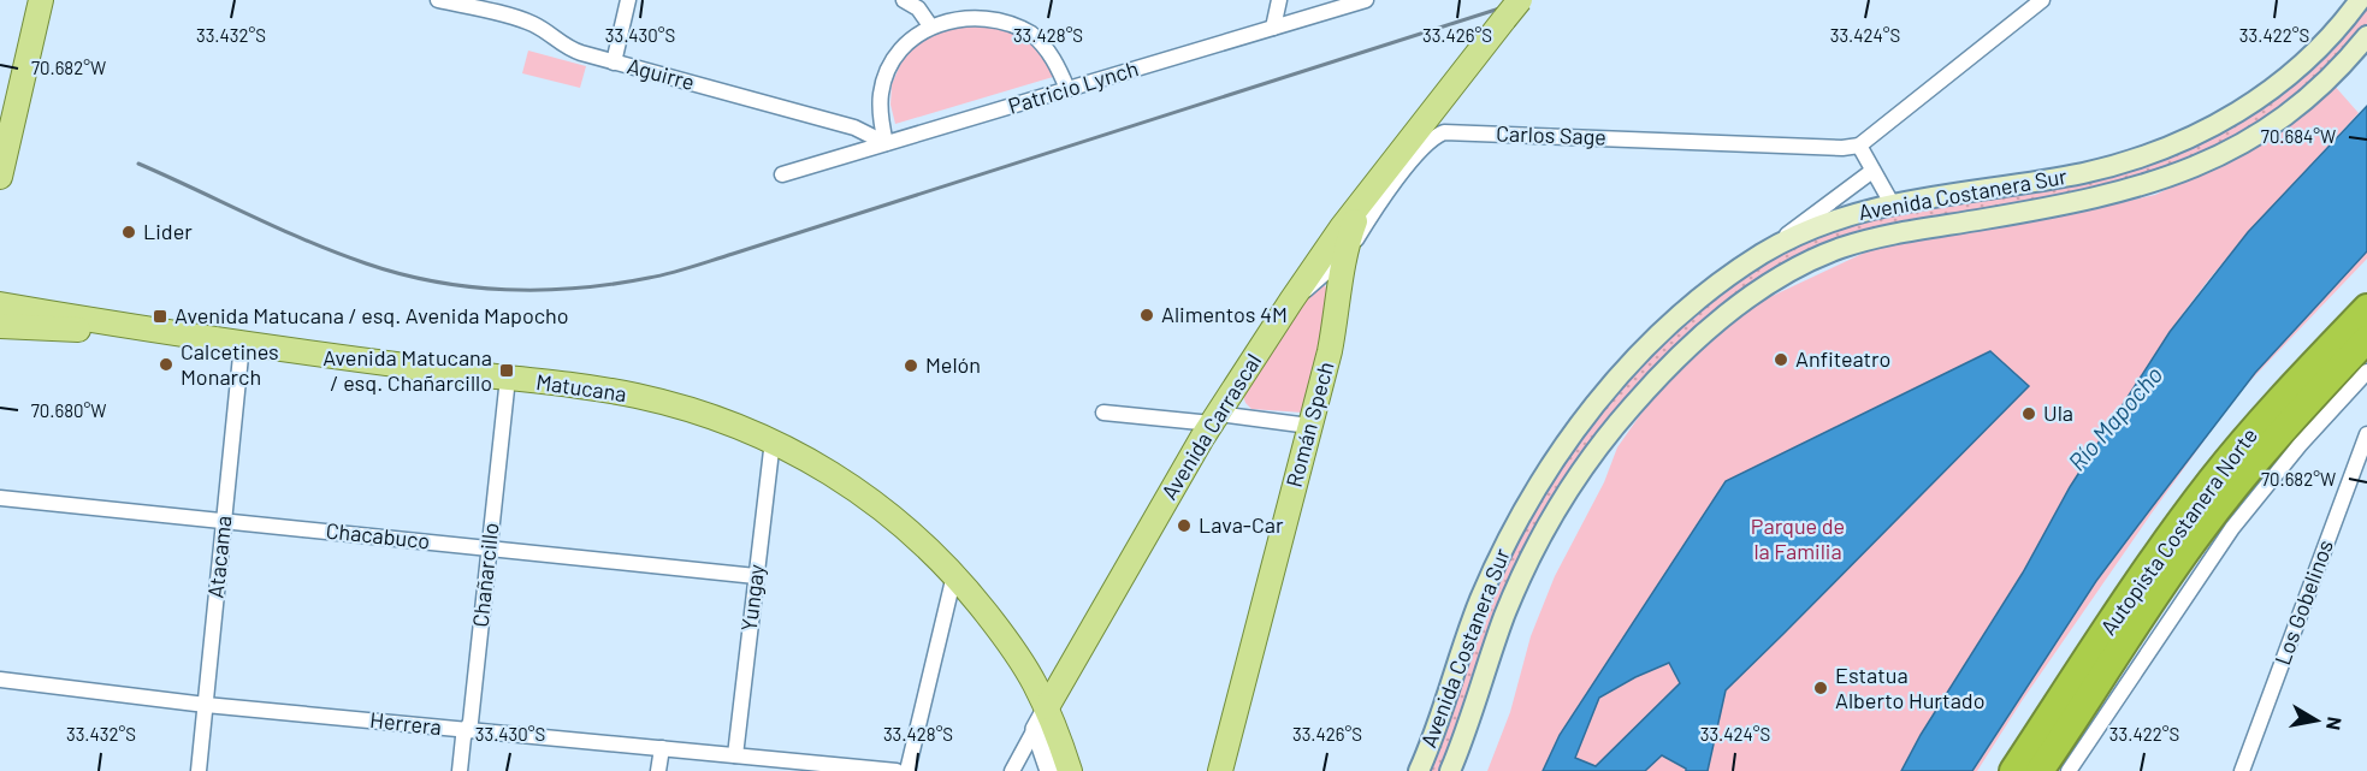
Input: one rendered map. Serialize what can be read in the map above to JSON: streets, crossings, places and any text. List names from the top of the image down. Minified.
{"streets":{"highway":["Autopista Costanera Norte"],"main road":["Avenida Costanera Sur","Matucana","Román Spech","Avenida Carrascal"],"street":["Aguirre","Patricio Lynch","Carlos Sage","Chacabuco","Atacama","Chañarcillo","Yungay","Los Gobelinos","Herrera"]},"crossings":[["Aguirre","Patricio Lynch"],["Carlos Sage","Román Spech"],["Carlos Sage","Avenida Carrascal"],["Matucana","Avenida Carrascal"],["Matucana","Atacama"],["Matucana","Chañarcillo"],["Matucana","Yungay"],["Román Spech","Avenida Carrascal"],["Chacabuco","Atacama"],["Chacabuco","Chañarcillo"],["Chacabuco","Yungay"],["Atacama","Herrera"],["Chañarcillo","Herrera"],["Yungay","Herrera"]],"water":["Río Mapocho"],"parks":["Parque de la Familia"],"places":{"other":["Lider","Alimentos 4M","Anfiteatro","Calcetines Monarch","Melón","Ula","Lava-Car","Estatua Alberto Hurtado"],"transit":["Avenida Matucana / esq. Avenida Mapocho","Avenida Matucana / esq. Chañarcillo"]},"north":"right","coordinates":["33.432°S","33.426°S","33.424°S","33.422°S","33.430°S","33.428°S","70.682°W","70.684°W","70.680°W"]}
